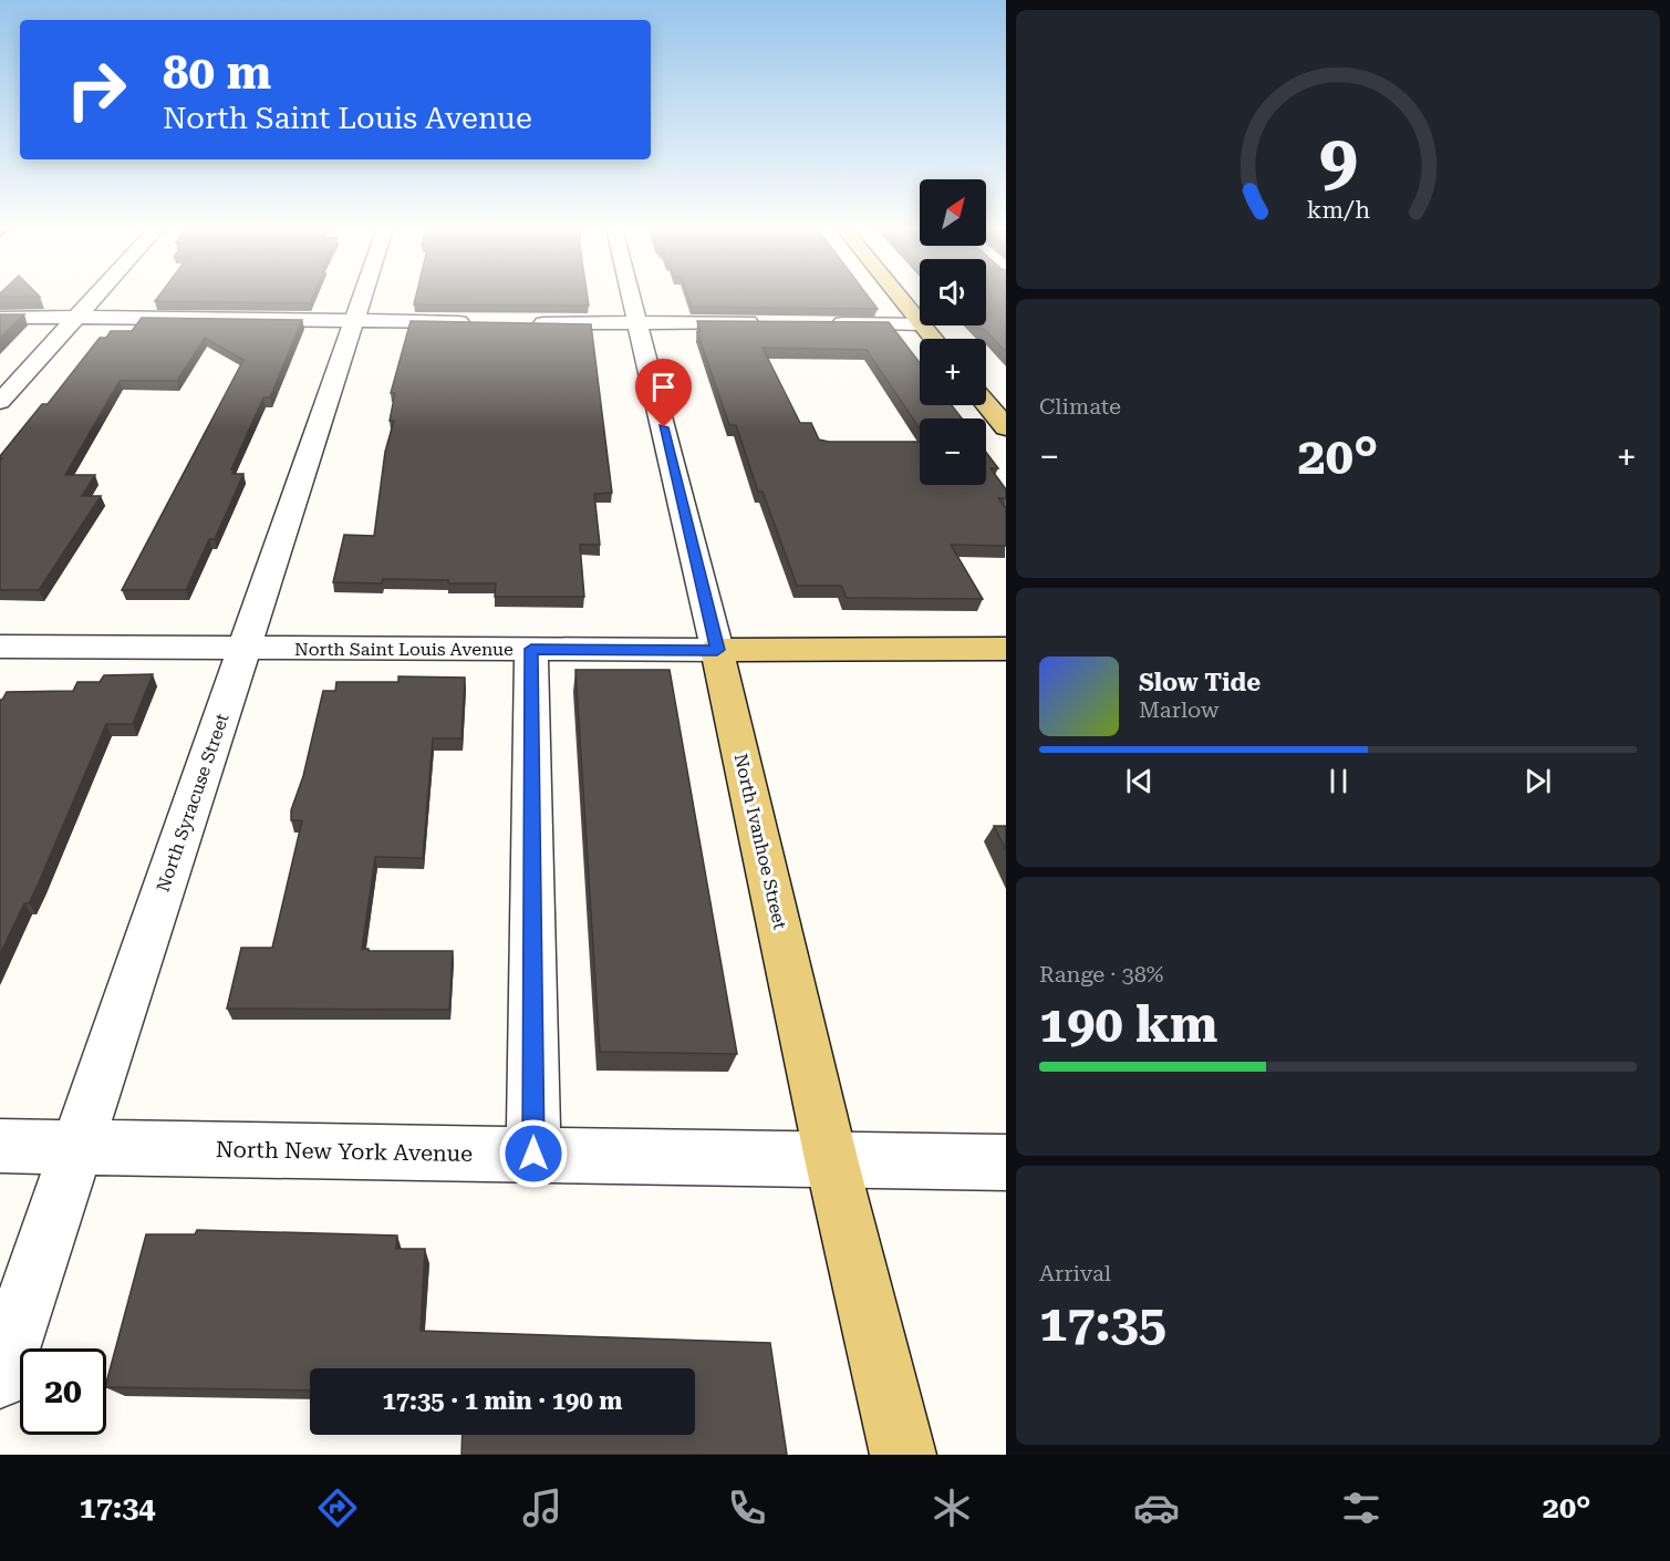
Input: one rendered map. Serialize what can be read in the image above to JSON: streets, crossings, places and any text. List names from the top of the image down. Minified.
{"streets":{"main road":["North Saint Louis Avenue","North Ivanhoe Street"],"street":["North Syracuse Street","North New York Avenue"]},"crossings":[["North Saint Louis Avenue","North Syracuse Street"],["North Saint Louis Avenue","North Ivanhoe Street"],["North Syracuse Street","North New York Avenue"],["North Ivanhoe Street","North New York Avenue"]],"north":"top right","page":{"turn":["80 m","North Saint Louis Avenue"],"map_buttons":["+","−"],"tile":["Climate",["Range · 38%","190 km"],["Arrival","17:35"]],"heat":["−","20°","+"],"song":["Slow Tide","Marlow"],"limit":"20","trip":"17:35 · 1 min · 190 m","tabs":["17:34","20°"],"gauge":["9","km/h"]}}
